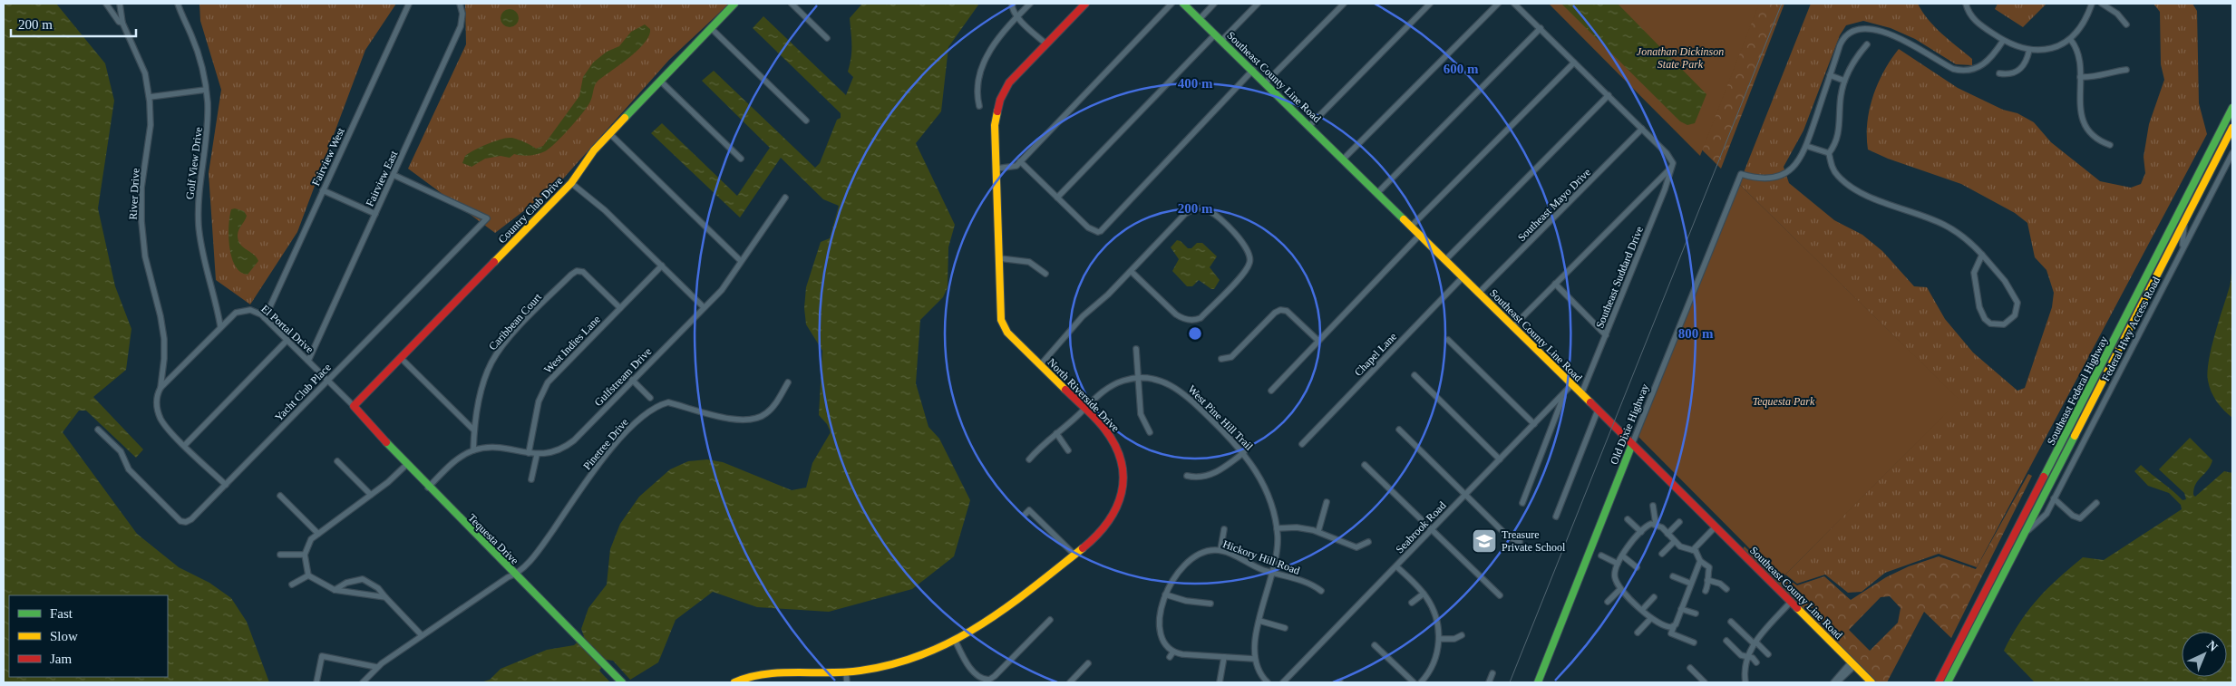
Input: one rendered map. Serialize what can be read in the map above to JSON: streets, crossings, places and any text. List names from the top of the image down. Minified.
{"streets":{"street":["Southeast County Line Road","Fairview West","Golf View Drive","Fairview East","River Drive","Southeast Mayo Drive","Country Club Drive","Southeast Suddard Drive","Caribbean Court","El Portal Drive","Federal Hwy Access Road","West Indies Lane","Chapel Lane","Gulfstream Drive","Southeast Federal Highway","Yacht Club Place","North Riverside Drive","West Pine Hill Trail","Old Dixie Highway","Pinetree Drive","Seabrook Road","Tequesta Drive","Hickory Hill Road"]},"crossings":[["Southeast County Line Road","Southeast Mayo Drive"],["Southeast County Line Road","Southeast Suddard Drive"],["Southeast County Line Road","Chapel Lane"],["Southeast County Line Road","Old Dixie Highway"],["Southeast County Line Road","Seabrook Road"],["Fairview West","El Portal Drive"],["Golf View Drive","El Portal Drive"],["Fairview East","El Portal Drive"],["Fairview East","Yacht Club Place"],["River Drive","El Portal Drive"],["Country Club Drive","El Portal Drive"],["Country Club Drive","Tequesta Drive"],["Caribbean Court","West Indies Lane"],["Caribbean Court","Gulfstream Drive"],["El Portal Drive","Yacht Club Place"],["El Portal Drive","Tequesta Drive"],["Federal Hwy Access Road","Southeast Federal Highway"],["West Indies Lane","Gulfstream Drive"],["Gulfstream Drive","Tequesta Drive"],["North Riverside Drive","West Pine Hill Trail"],["West Pine Hill Trail","Hickory Hill Road"],["Pinetree Drive","Tequesta Drive"]],"parks":["Jonathan Dickinson State Park","Tequesta Park"],"places":{"school or university":["Treasure Private School"]},"legend":["Fast","Slow","Jam"],"scale_bar":"200 m","north":"top right","rings":["600 m","400 m","200 m","800 m"]}
